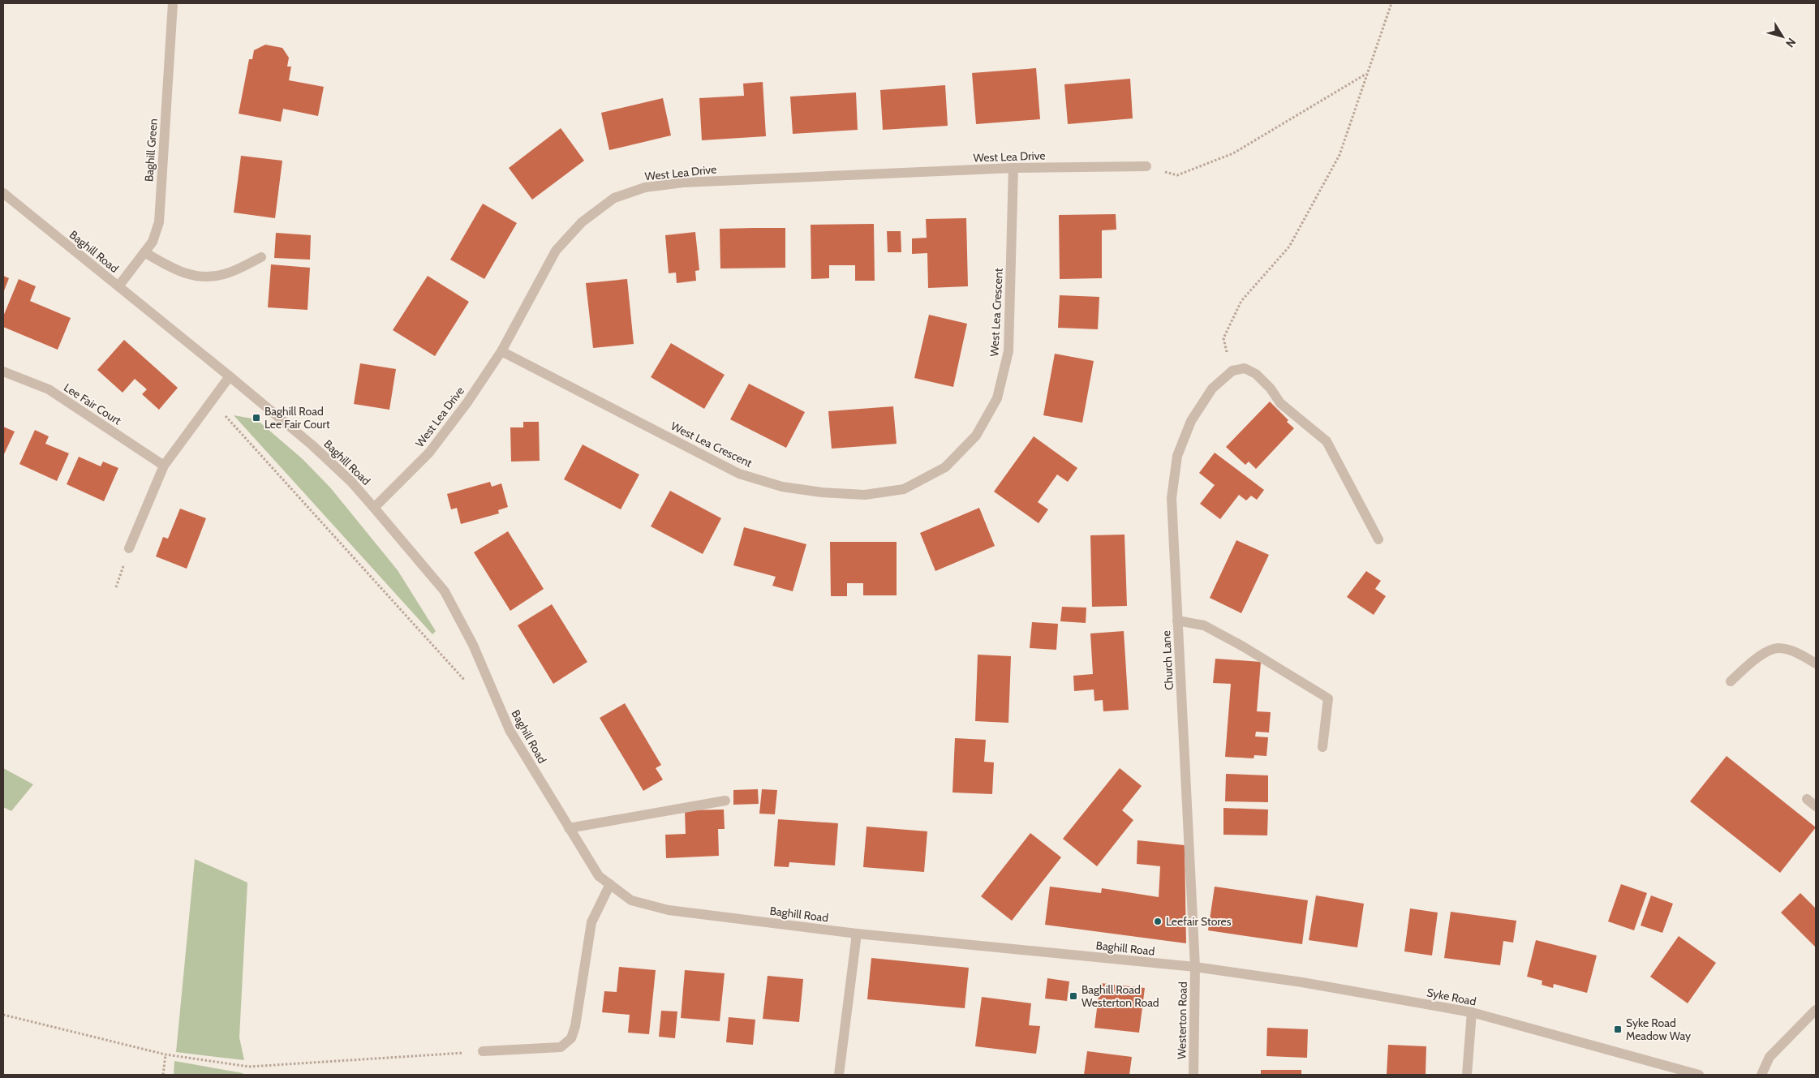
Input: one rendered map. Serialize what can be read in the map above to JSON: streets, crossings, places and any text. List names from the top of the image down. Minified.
{"streets":{"street":["Baghill Green","West Lea Drive","Baghill Road","West Lea Crescent","Lee Fair Court","Church Lane","Syke Road","Westerton Road"]},"crossings":[["Baghill Green","Baghill Road"],["West Lea Drive","Baghill Road"],["West Lea Drive","West Lea Crescent"],["Baghill Road","Church Lane"],["Baghill Road","Syke Road"],["Baghill Road","Westerton Road"],["Church Lane","Syke Road"],["Church Lane","Westerton Road"],["Syke Road","Westerton Road"]],"places":{"transit":["Baghill Road Lee Fair Court","Baghill Road Westerton Road","Syke Road Meadow Way"],"other":["Leefair Stores"]},"north":"bottom right"}
